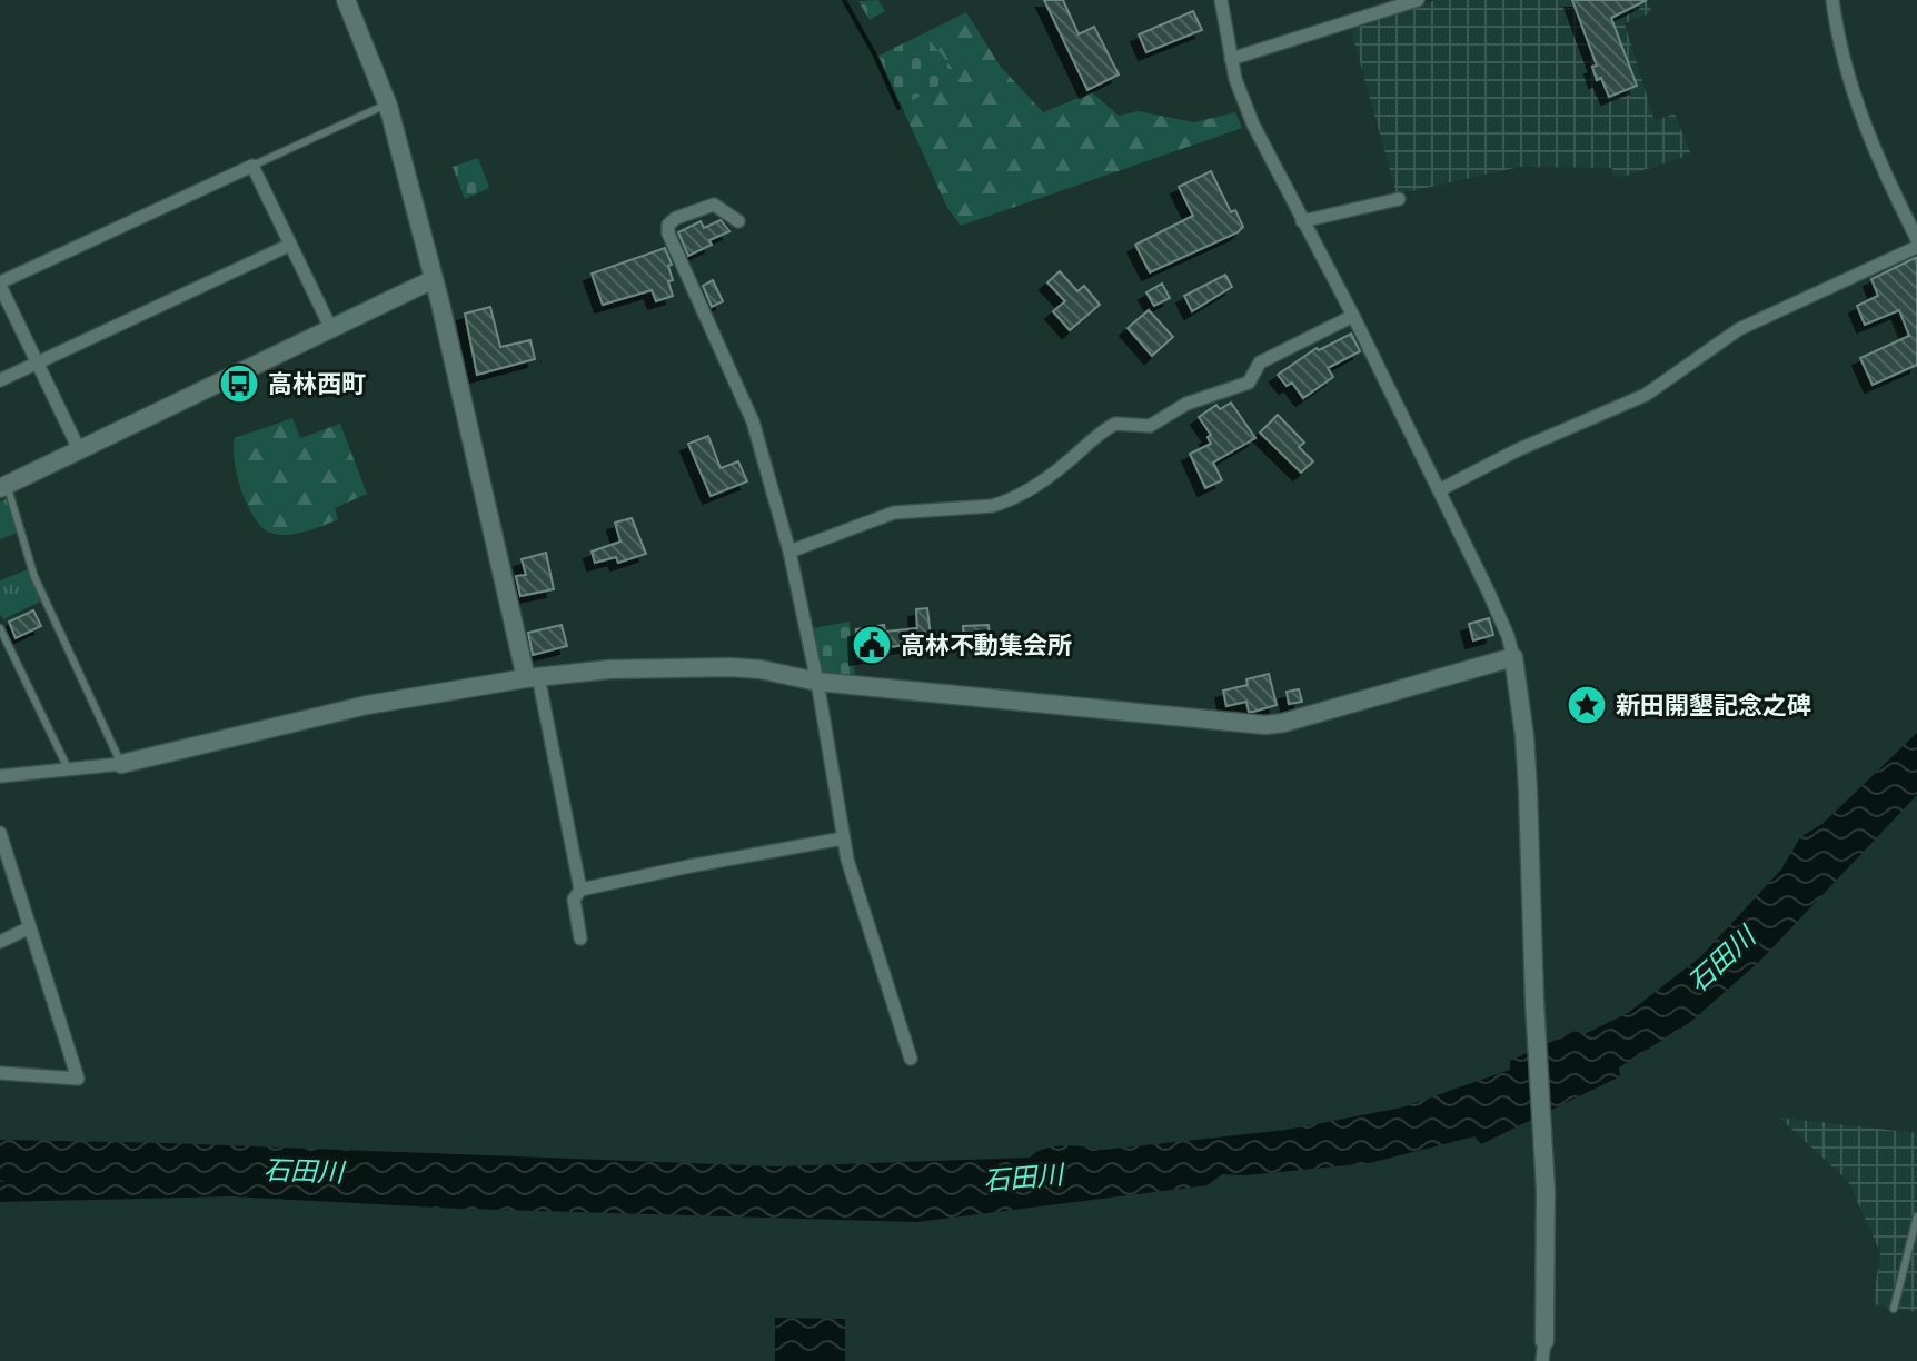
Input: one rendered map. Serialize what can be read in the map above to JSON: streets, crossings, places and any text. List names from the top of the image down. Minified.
{"water":["石田川"],"places":{"bus stop":["高林西町"],"public building":["高林不動集会所"],"place":["新田開墾記念之碑"]}}
